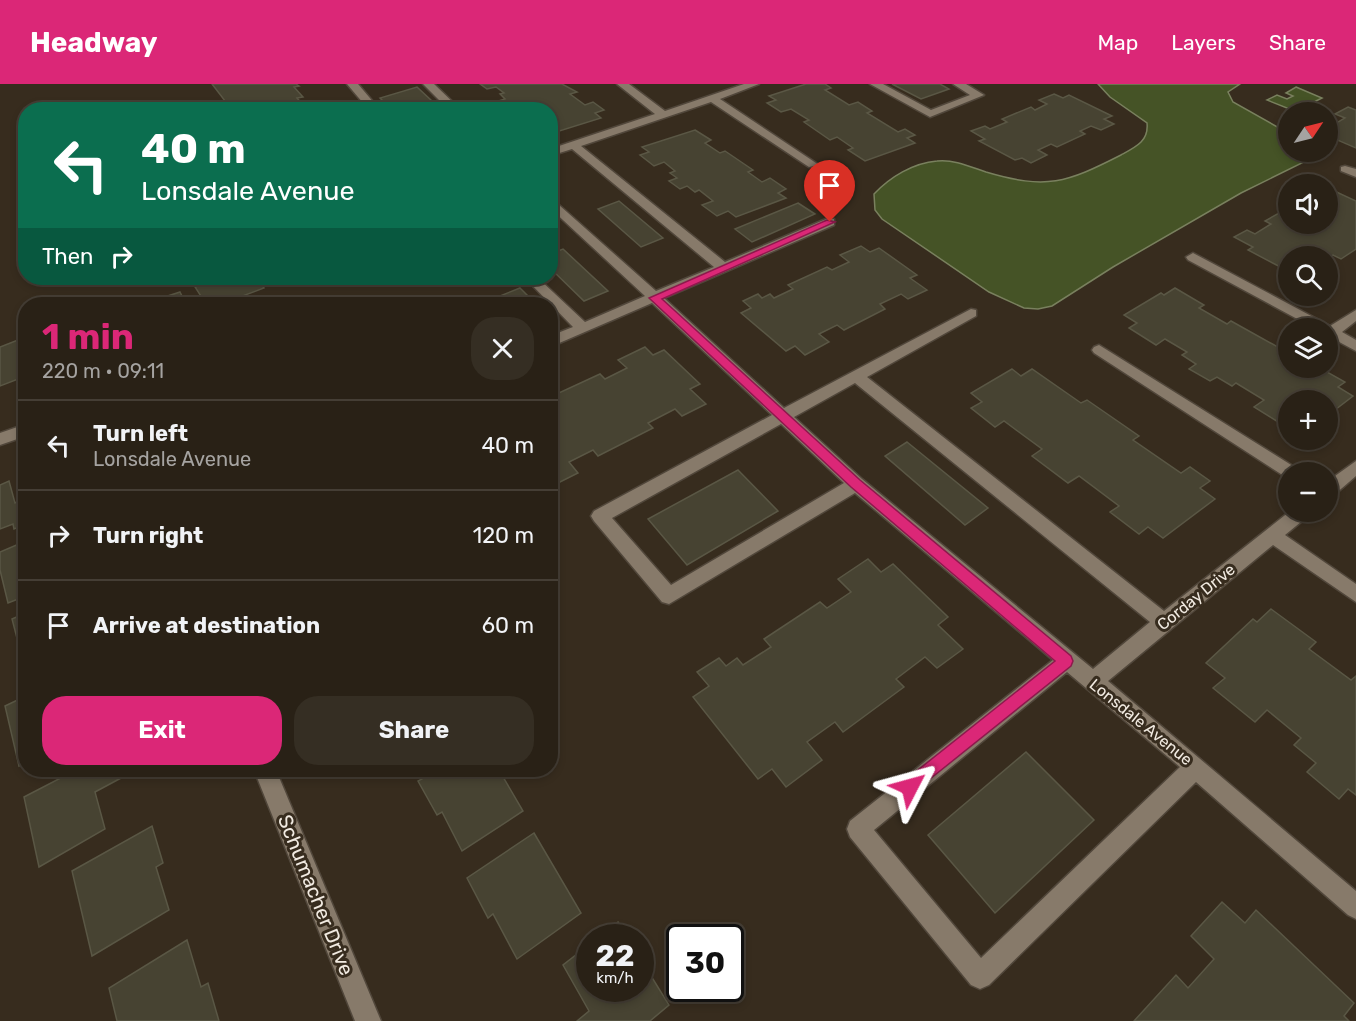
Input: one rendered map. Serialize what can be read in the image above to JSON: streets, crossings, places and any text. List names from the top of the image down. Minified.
{"streets":{"street":["Corday Drive","Lonsdale Avenue","Schumacher Drive"]},"crossings":[["Corday Drive","Lonsdale Avenue"]],"north":"top right","page":{"header":"Headway","nav":["Map","Layers","Share"],"map_buttons":["+","−"],"turn":["40 m","Lonsdale Avenue"],"then":"Then","heading":["1 min","220 m · 09:11"],"list":[{"name":"Turn left","note":"Lonsdale Avenue","value":"40 m"},{"name":"Turn right","value":"120 m"},{"name":"Arrive at destination","value":"60 m"}],"buttons":["Exit","Share"],"speed":"22 km/h","limit":"30"}}
